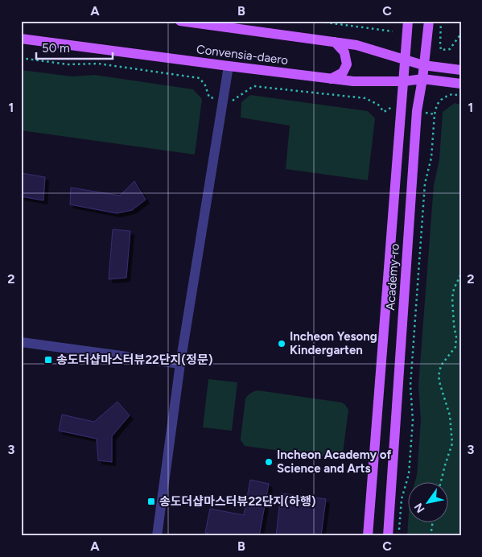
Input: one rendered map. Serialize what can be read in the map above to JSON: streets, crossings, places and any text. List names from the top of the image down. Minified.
{"streets":{"main road":["Convensia-daero","Academy-ro"]},"crossings":[["Convensia-daero","Academy-ro"]],"places":{"other":["Incheon Yesong Kindergarten","Incheon Academy of Science and Arts"],"transit":["송도더샵마스터뷰22단지(정문)","송도더샵마스터뷰22단지(하행)"]},"scale_bar":"50 m","north":"bottom left","grid":{"columns":["A","B","C"],"rows":["1","2","3"]}}
